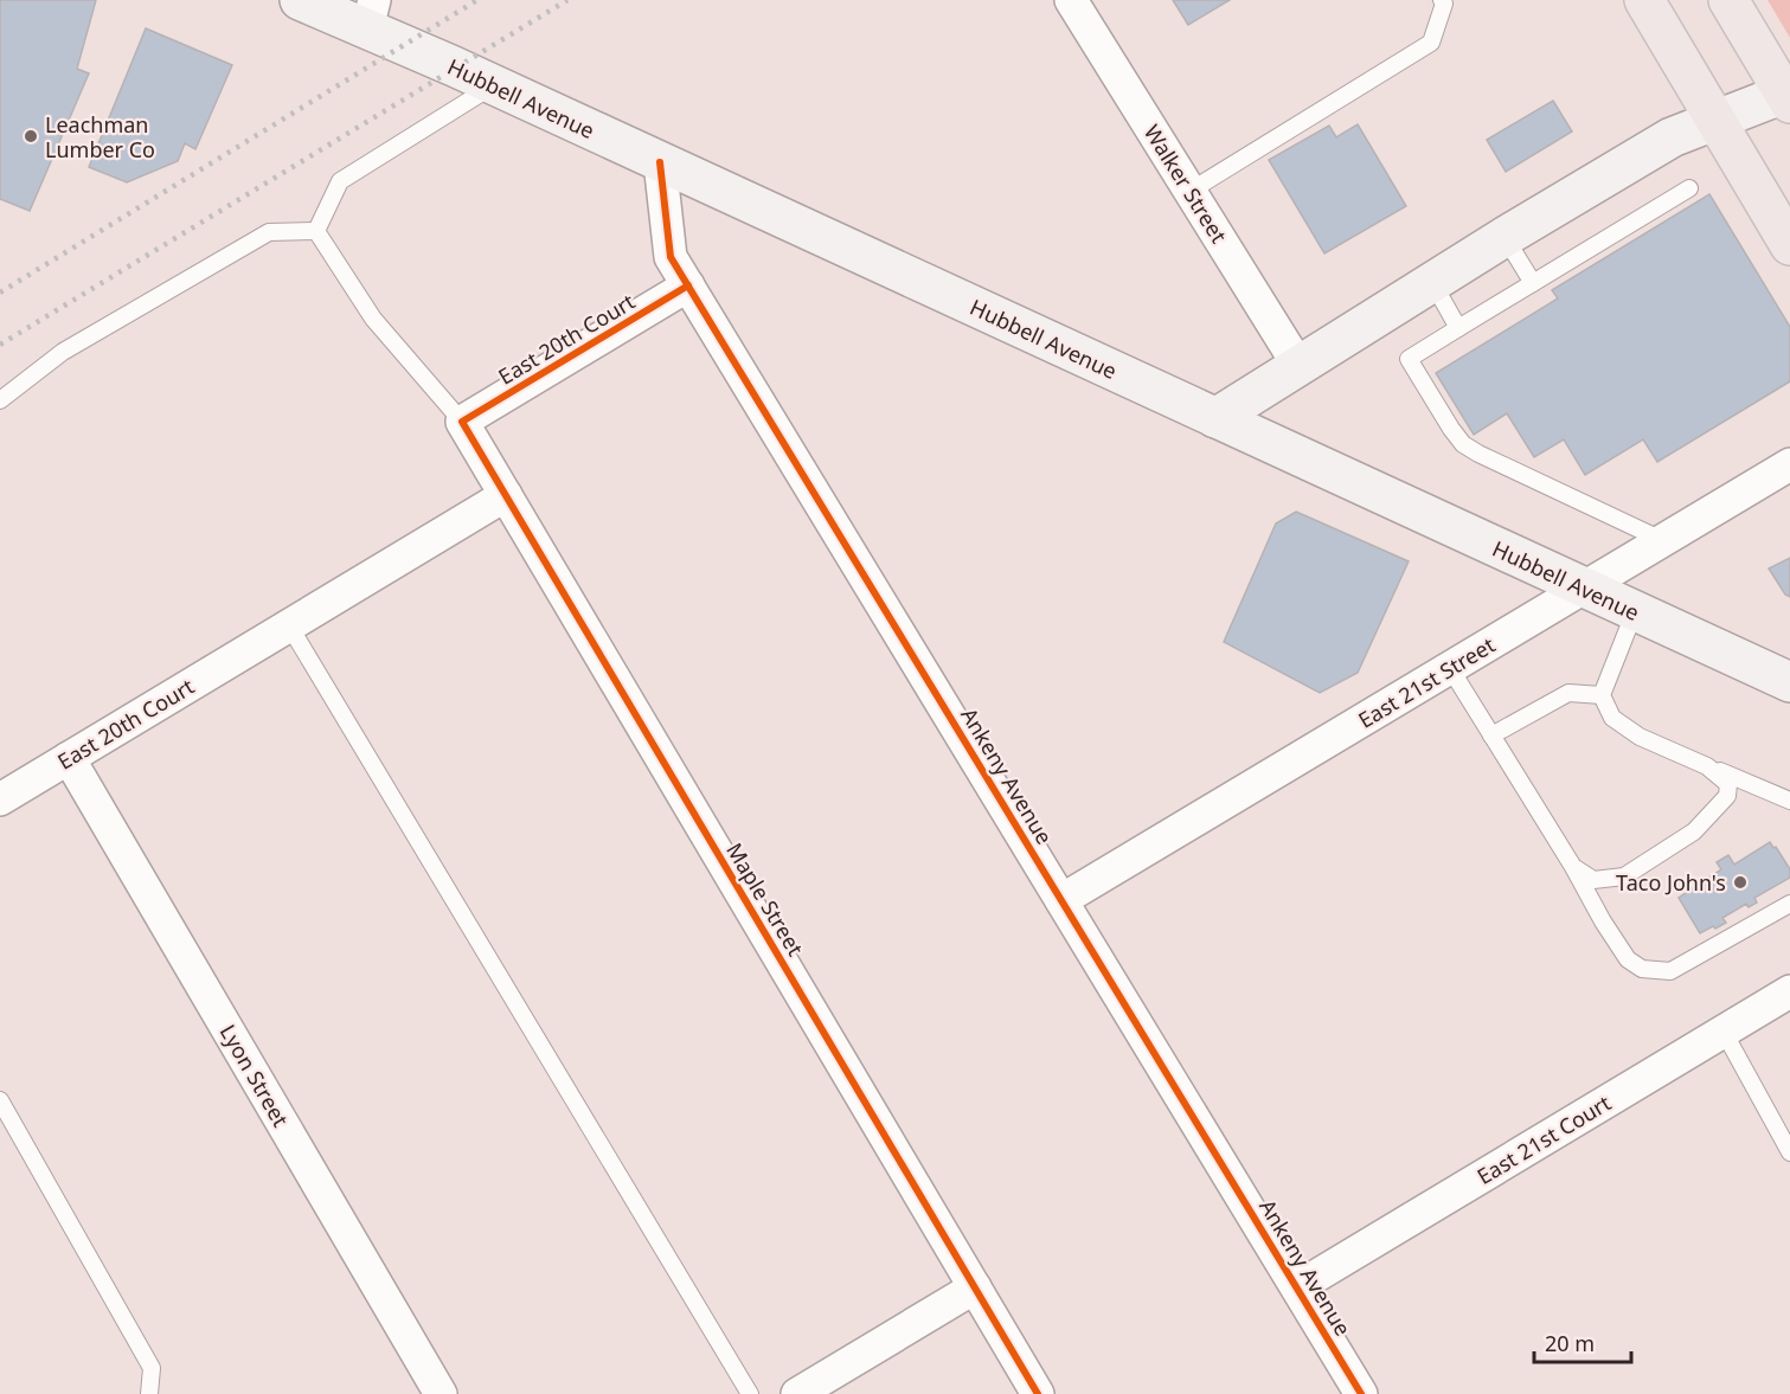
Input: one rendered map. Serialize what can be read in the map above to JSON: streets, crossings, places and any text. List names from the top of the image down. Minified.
{"streets":{"main road":["Hubbell Avenue"],"street":["Walker Street","East 20th Court","East 21st Street","Ankeny Avenue","Maple Street","Lyon Street","East 21st Court"]},"crossings":[["Hubbell Avenue","East 21st Street"],["Hubbell Avenue","Ankeny Avenue"],["East 20th Court","Ankeny Avenue"],["East 20th Court","Maple Street"],["East 20th Court","Lyon Street"],["East 21st Street","Ankeny Avenue"],["Ankeny Avenue","East 21st Court"]],"places":["Leachman Lumber Co","Taco John's"],"scale_bar":"20 m"}
